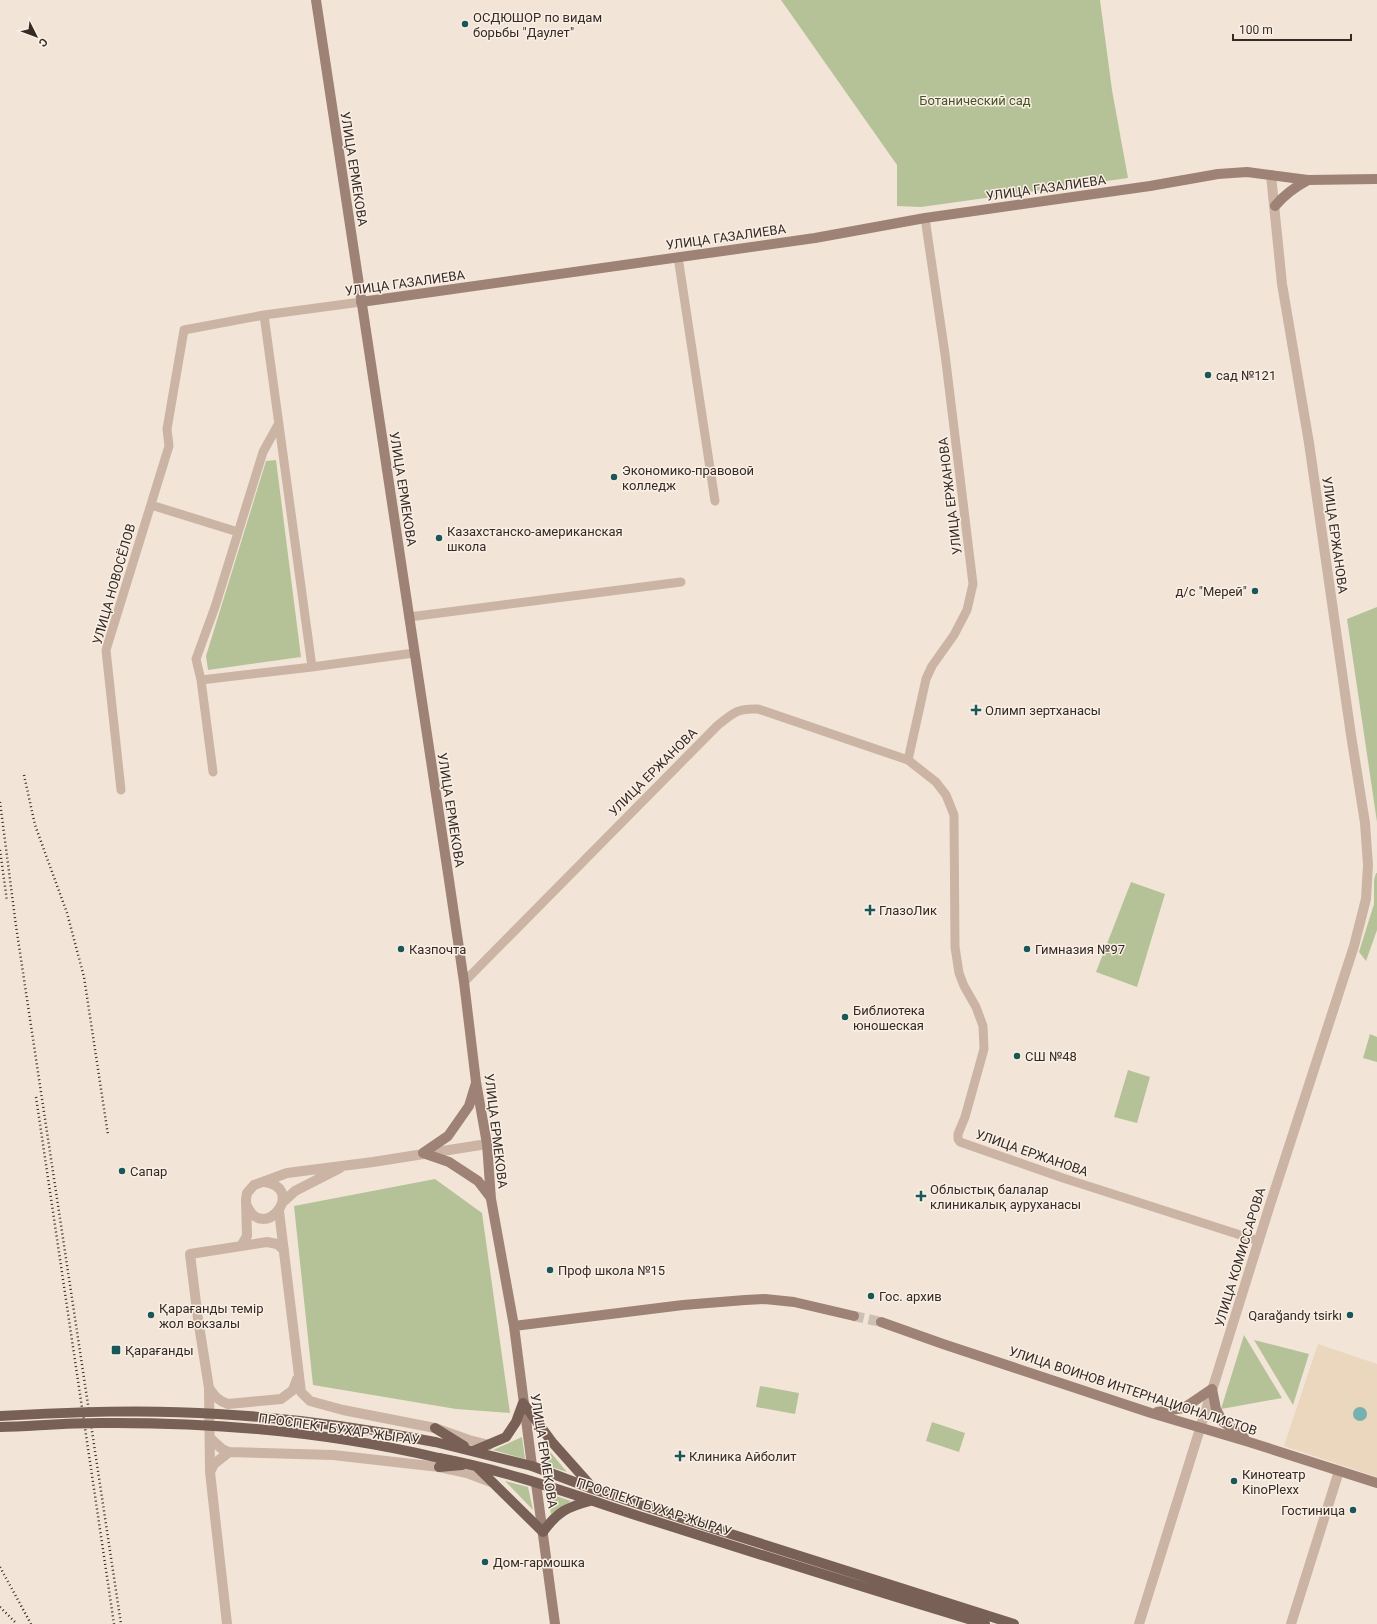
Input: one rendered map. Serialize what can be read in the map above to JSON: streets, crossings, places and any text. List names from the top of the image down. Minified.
{"streets":{"main road":["УЛИЦА ЕРМЕКОВА","УЛИЦА ГАЗАЛИЕВА","УЛИЦА ВОИНОВ ИНТЕРНАЦИОНАЛИСТОВ","ПРОСПЕКТ БУХАР-ЖЫРАУ"],"street":["УЛИЦА ЕРЖАНОВА","УЛИЦА НОВОСЁЛОВ","УЛИЦА КОМИССАРОВА"]},"crossings":[["УЛИЦА ЕРМЕКОВА","УЛИЦА ГАЗАЛИЕВА"],["УЛИЦА ЕРМЕКОВА","УЛИЦА ЕРЖАНОВА"],["УЛИЦА ЕРМЕКОВА","ПРОСПЕКТ БУХАР-ЖЫРАУ"],["УЛИЦА ГАЗАЛИЕВА","УЛИЦА ЕРЖАНОВА"],["УЛИЦА ГАЗАЛИЕВА","УЛИЦА НОВОСЁЛОВ"],["УЛИЦА ЕРЖАНОВА","УЛИЦА КОМИССАРОВА"],["УЛИЦА КОМИССАРОВА","УЛИЦА ВОИНОВ ИНТЕРНАЦИОНАЛИСТОВ"]],"parks":["Ботанический сад"],"places":{"other":["ОСДЮШОР по видам борьбы \"Даулет\"","сад №121","Экономико-правовой колледж","Казахстанско-американская школа","д/с \"Мерей\"","Казпочта","Гимназия №97","Библиотека юношеская","СШ №48","Сапар","Проф школа №15","Гос. архив","Қарағанды темір жол вокзалы","Qarağandy tsirkı","Кинотеатр KinoPlexx","Гостиница","Дом-гармошка"],"health":["Олимп зертханасы","ГлазоЛик","Облыстық балалар клиникалық ауруханасы","Клиника Айболит"],"transit":["Қарағанды"]},"scale_bar":"100 m","north":"bottom right"}
